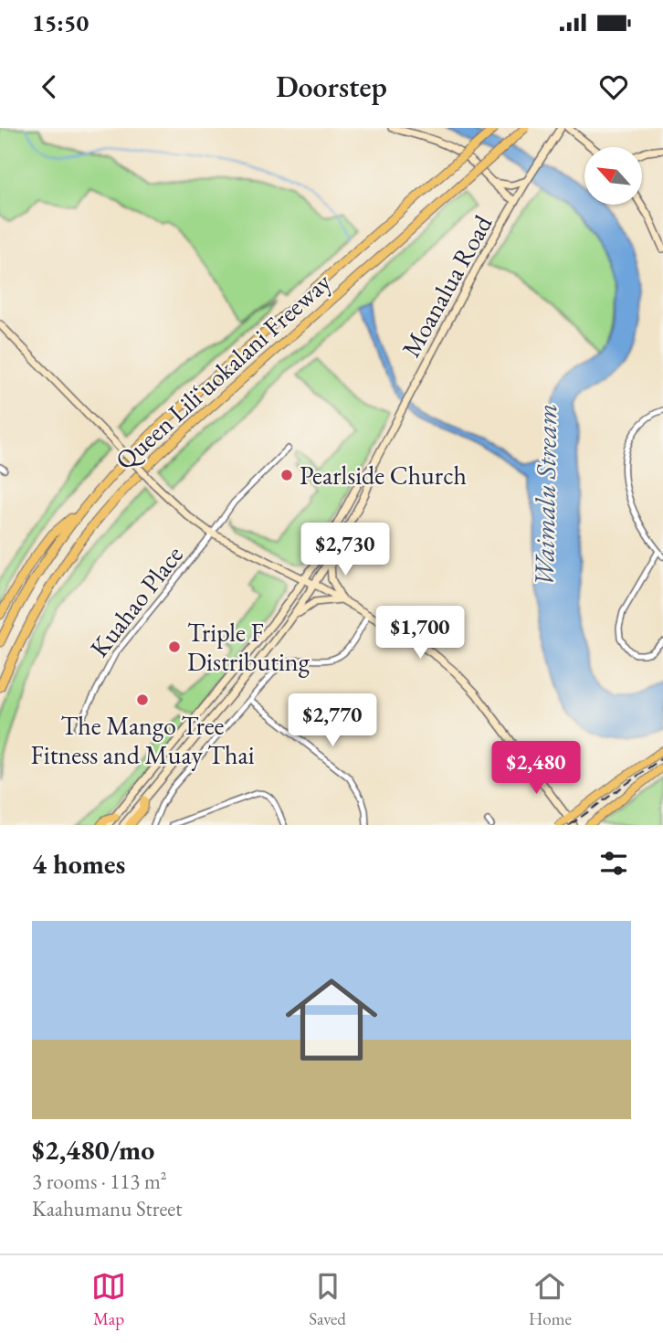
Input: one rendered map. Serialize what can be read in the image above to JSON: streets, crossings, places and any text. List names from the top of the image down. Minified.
{"streets":{"highway":["Queen Liliʻuokalani Freeway"],"main road":["Moanalua Road"],"street":["Kuahao Place"]},"water":["Waimalu Stream"],"places":["Pearlside Church","Triple F Distributing","The Mango Tree Fitness and Muay Thai"],"north":"top left","page":{"status":"15:50","header":"Doorstep","price":["$2,730","$1,700","$2,770","$2,480"],"heading":"4 homes","list":[{"name":"$2,480/mo","note":"3 rooms · 113 m² · Kaahumanu Street"}],"tabs":["Map","Saved","Home"]}}
